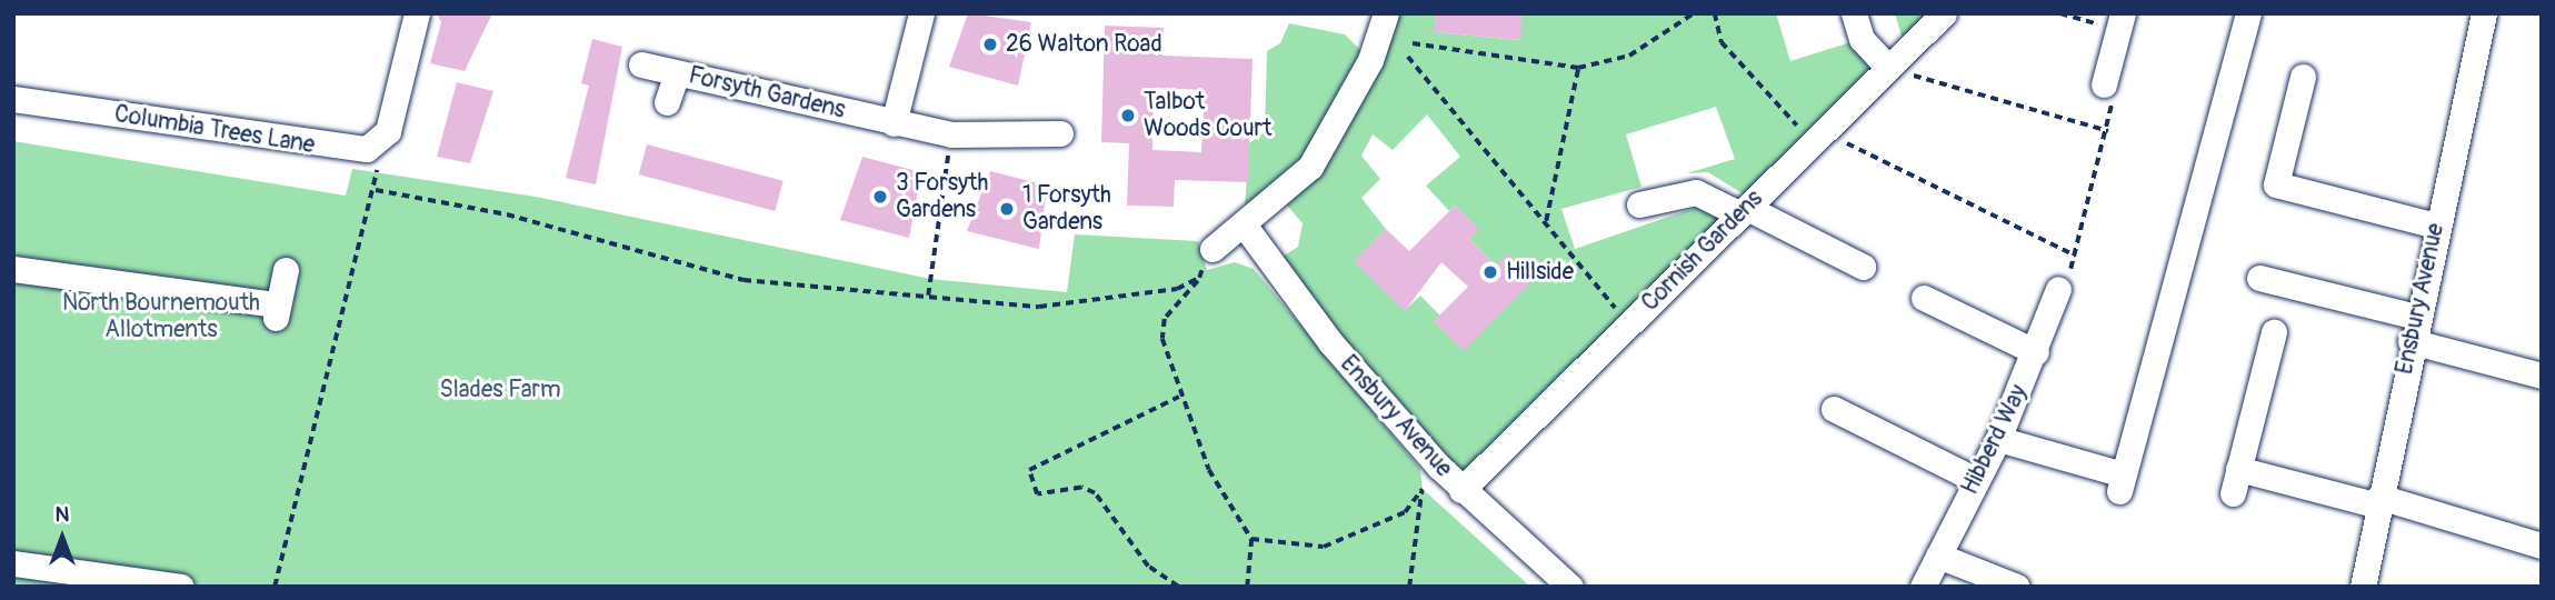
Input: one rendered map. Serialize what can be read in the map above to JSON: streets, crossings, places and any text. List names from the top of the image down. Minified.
{"streets":{"street":["Forsyth Gardens","Columbia Trees Lane","Cornish Gardens","Ensbury Avenue","Hibberd Way"]},"crossings":[["Cornish Gardens","Ensbury Avenue"]],"parks":["North Bournemouth Allotments","Slades Farm"],"places":["26 Walton Road","Talbot Woods Court","3 Forsyth Gardens","1 Forsyth Gardens","Hillside"],"north":"top"}
